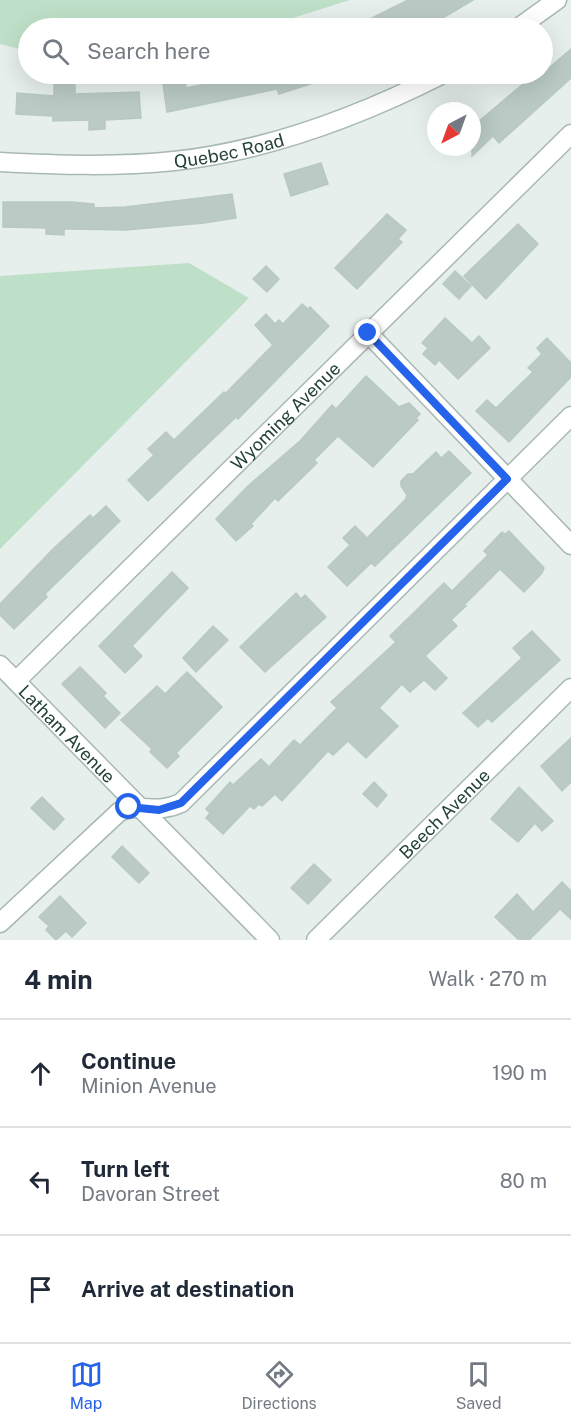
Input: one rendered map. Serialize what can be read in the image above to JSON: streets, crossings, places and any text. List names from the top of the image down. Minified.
{"streets":{"street":["Quebec Road","Wyoming Avenue","Latham Avenue","Beech Avenue"]},"crossings":[["Wyoming Avenue","Latham Avenue"]],"north":"bottom left","page":{"search":"Search here","heading":["4 min","Walk · 270 m"],"list":[["Continue","Minion Avenue","190 m"],["Turn left","Davoran Street","80 m"],"Arrive at destination"],"nav":["Map","Directions","Saved"]}}
